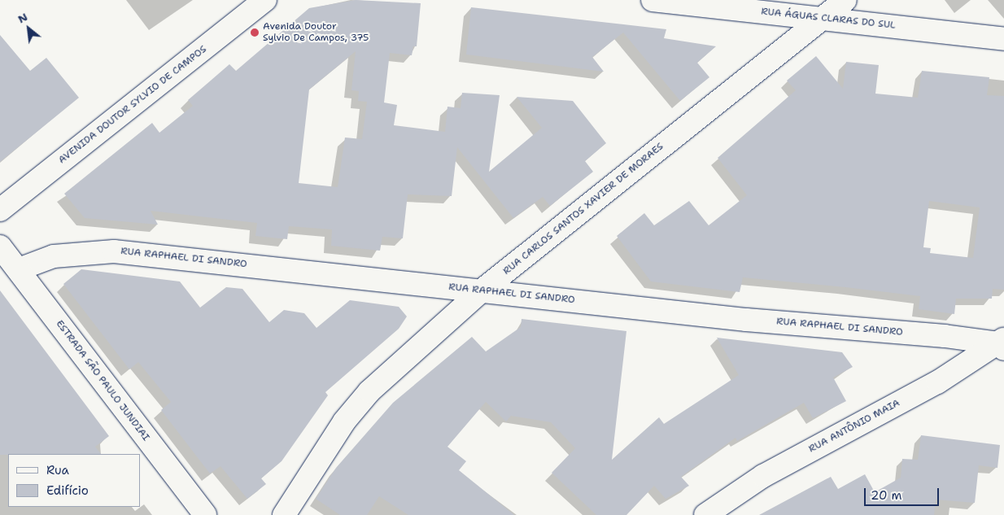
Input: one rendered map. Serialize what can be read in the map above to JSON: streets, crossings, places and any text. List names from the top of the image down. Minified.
{"streets":{"street":["RUA ÁGUAS CLARAS DO SUL","AVENIDA DOUTOR SYLVIO DE CAMPOS","RUA CARLOS SANTOS XAVIER DE MORAES","RUA RAPHAEL DI SANDRO","ESTRADA SÃO PAULO JUNDIAI","RUA ANTÔNIO MAIA"]},"crossings":[["RUA ÁGUAS CLARAS DO SUL","RUA CARLOS SANTOS XAVIER DE MORAES"],["RUA CARLOS SANTOS XAVIER DE MORAES","RUA RAPHAEL DI SANDRO"],["RUA RAPHAEL DI SANDRO","ESTRADA SÃO PAULO JUNDIAI"],["RUA RAPHAEL DI SANDRO","RUA ANTÔNIO MAIA"]],"places":["Avenida Doutor Sylvio De Campos, 375"],"legend":["Rua","Edifício"],"scale_bar":"20 m","north":"top left"}
